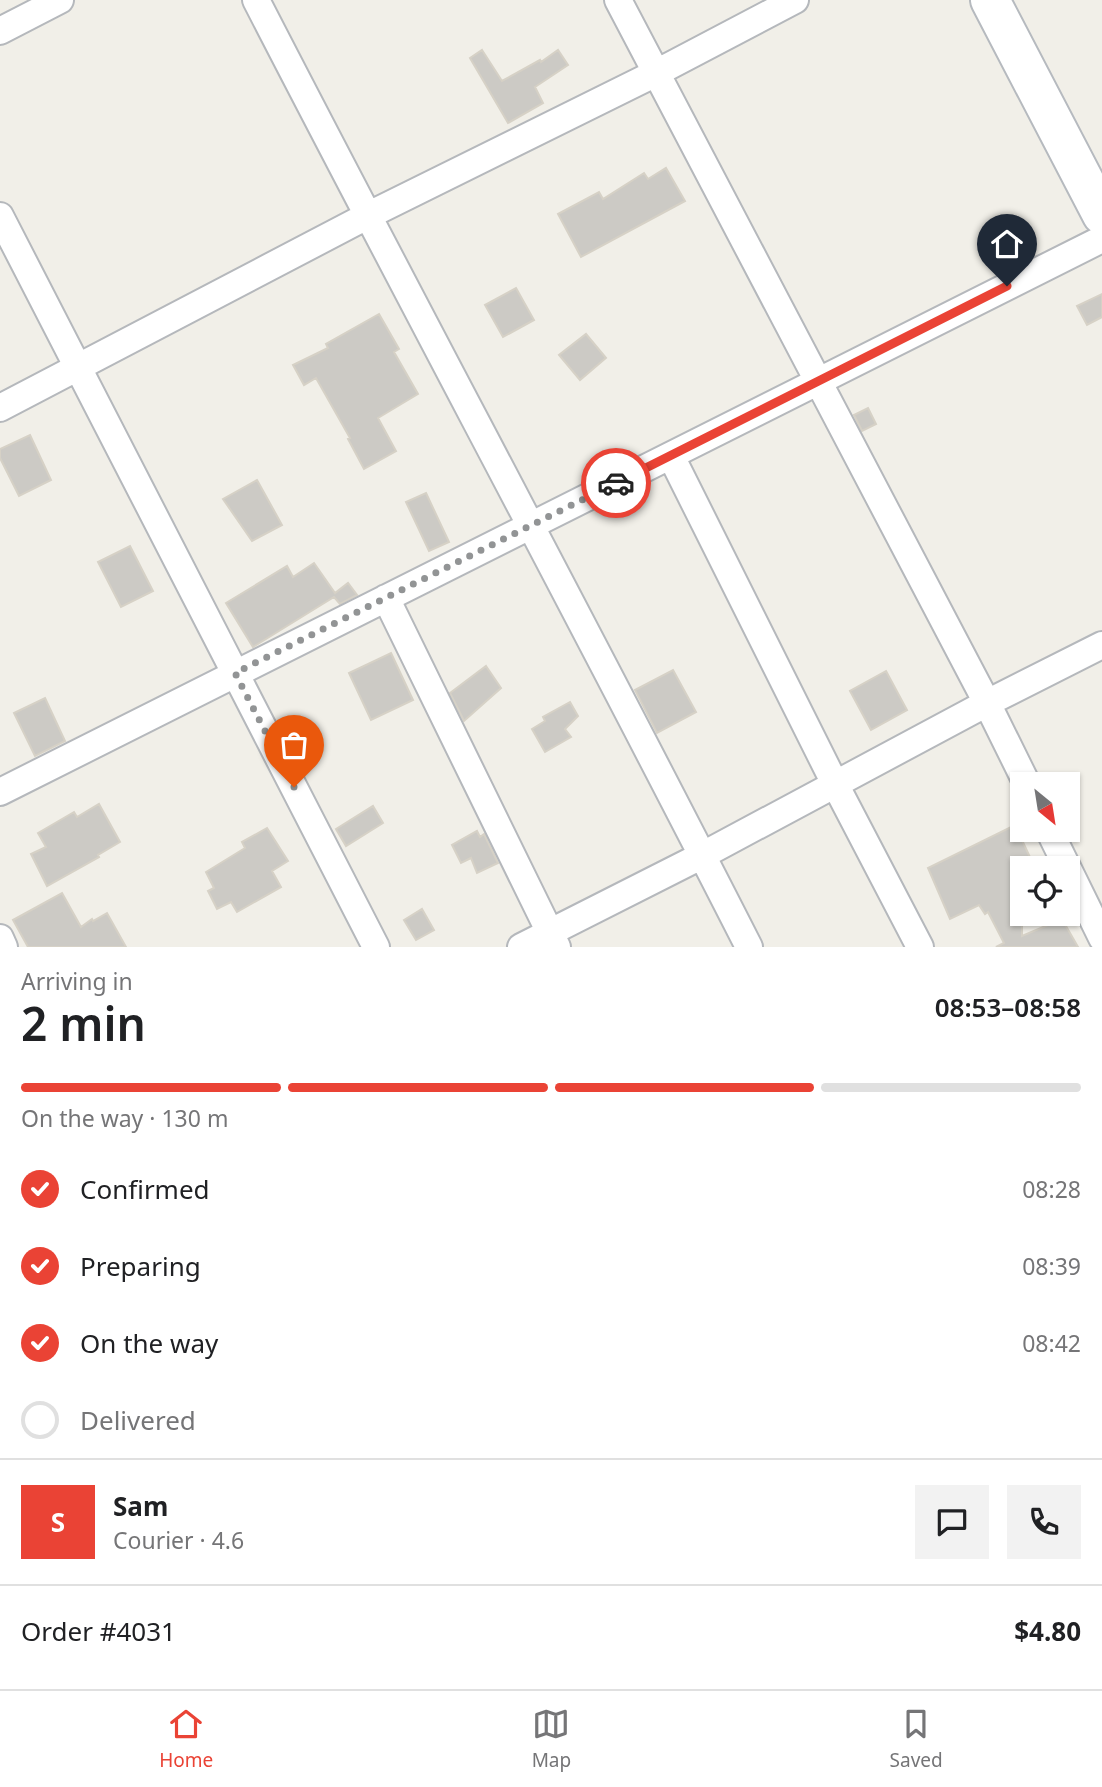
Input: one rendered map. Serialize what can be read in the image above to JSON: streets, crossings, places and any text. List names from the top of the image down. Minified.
{"north":"bottom right","page":{"heading":["2 min","Arriving in","08:53–08:58"],"panel":["Sam","Courier · 4.6","Order #4031","$4.80"],"bar":"On the way · 130 m","list":[["Confirmed","08:28"],["Preparing","08:39"],["On the way","08:42"],"Delivered"],"round":"S","tabs":["Home","Map","Saved"]}}
